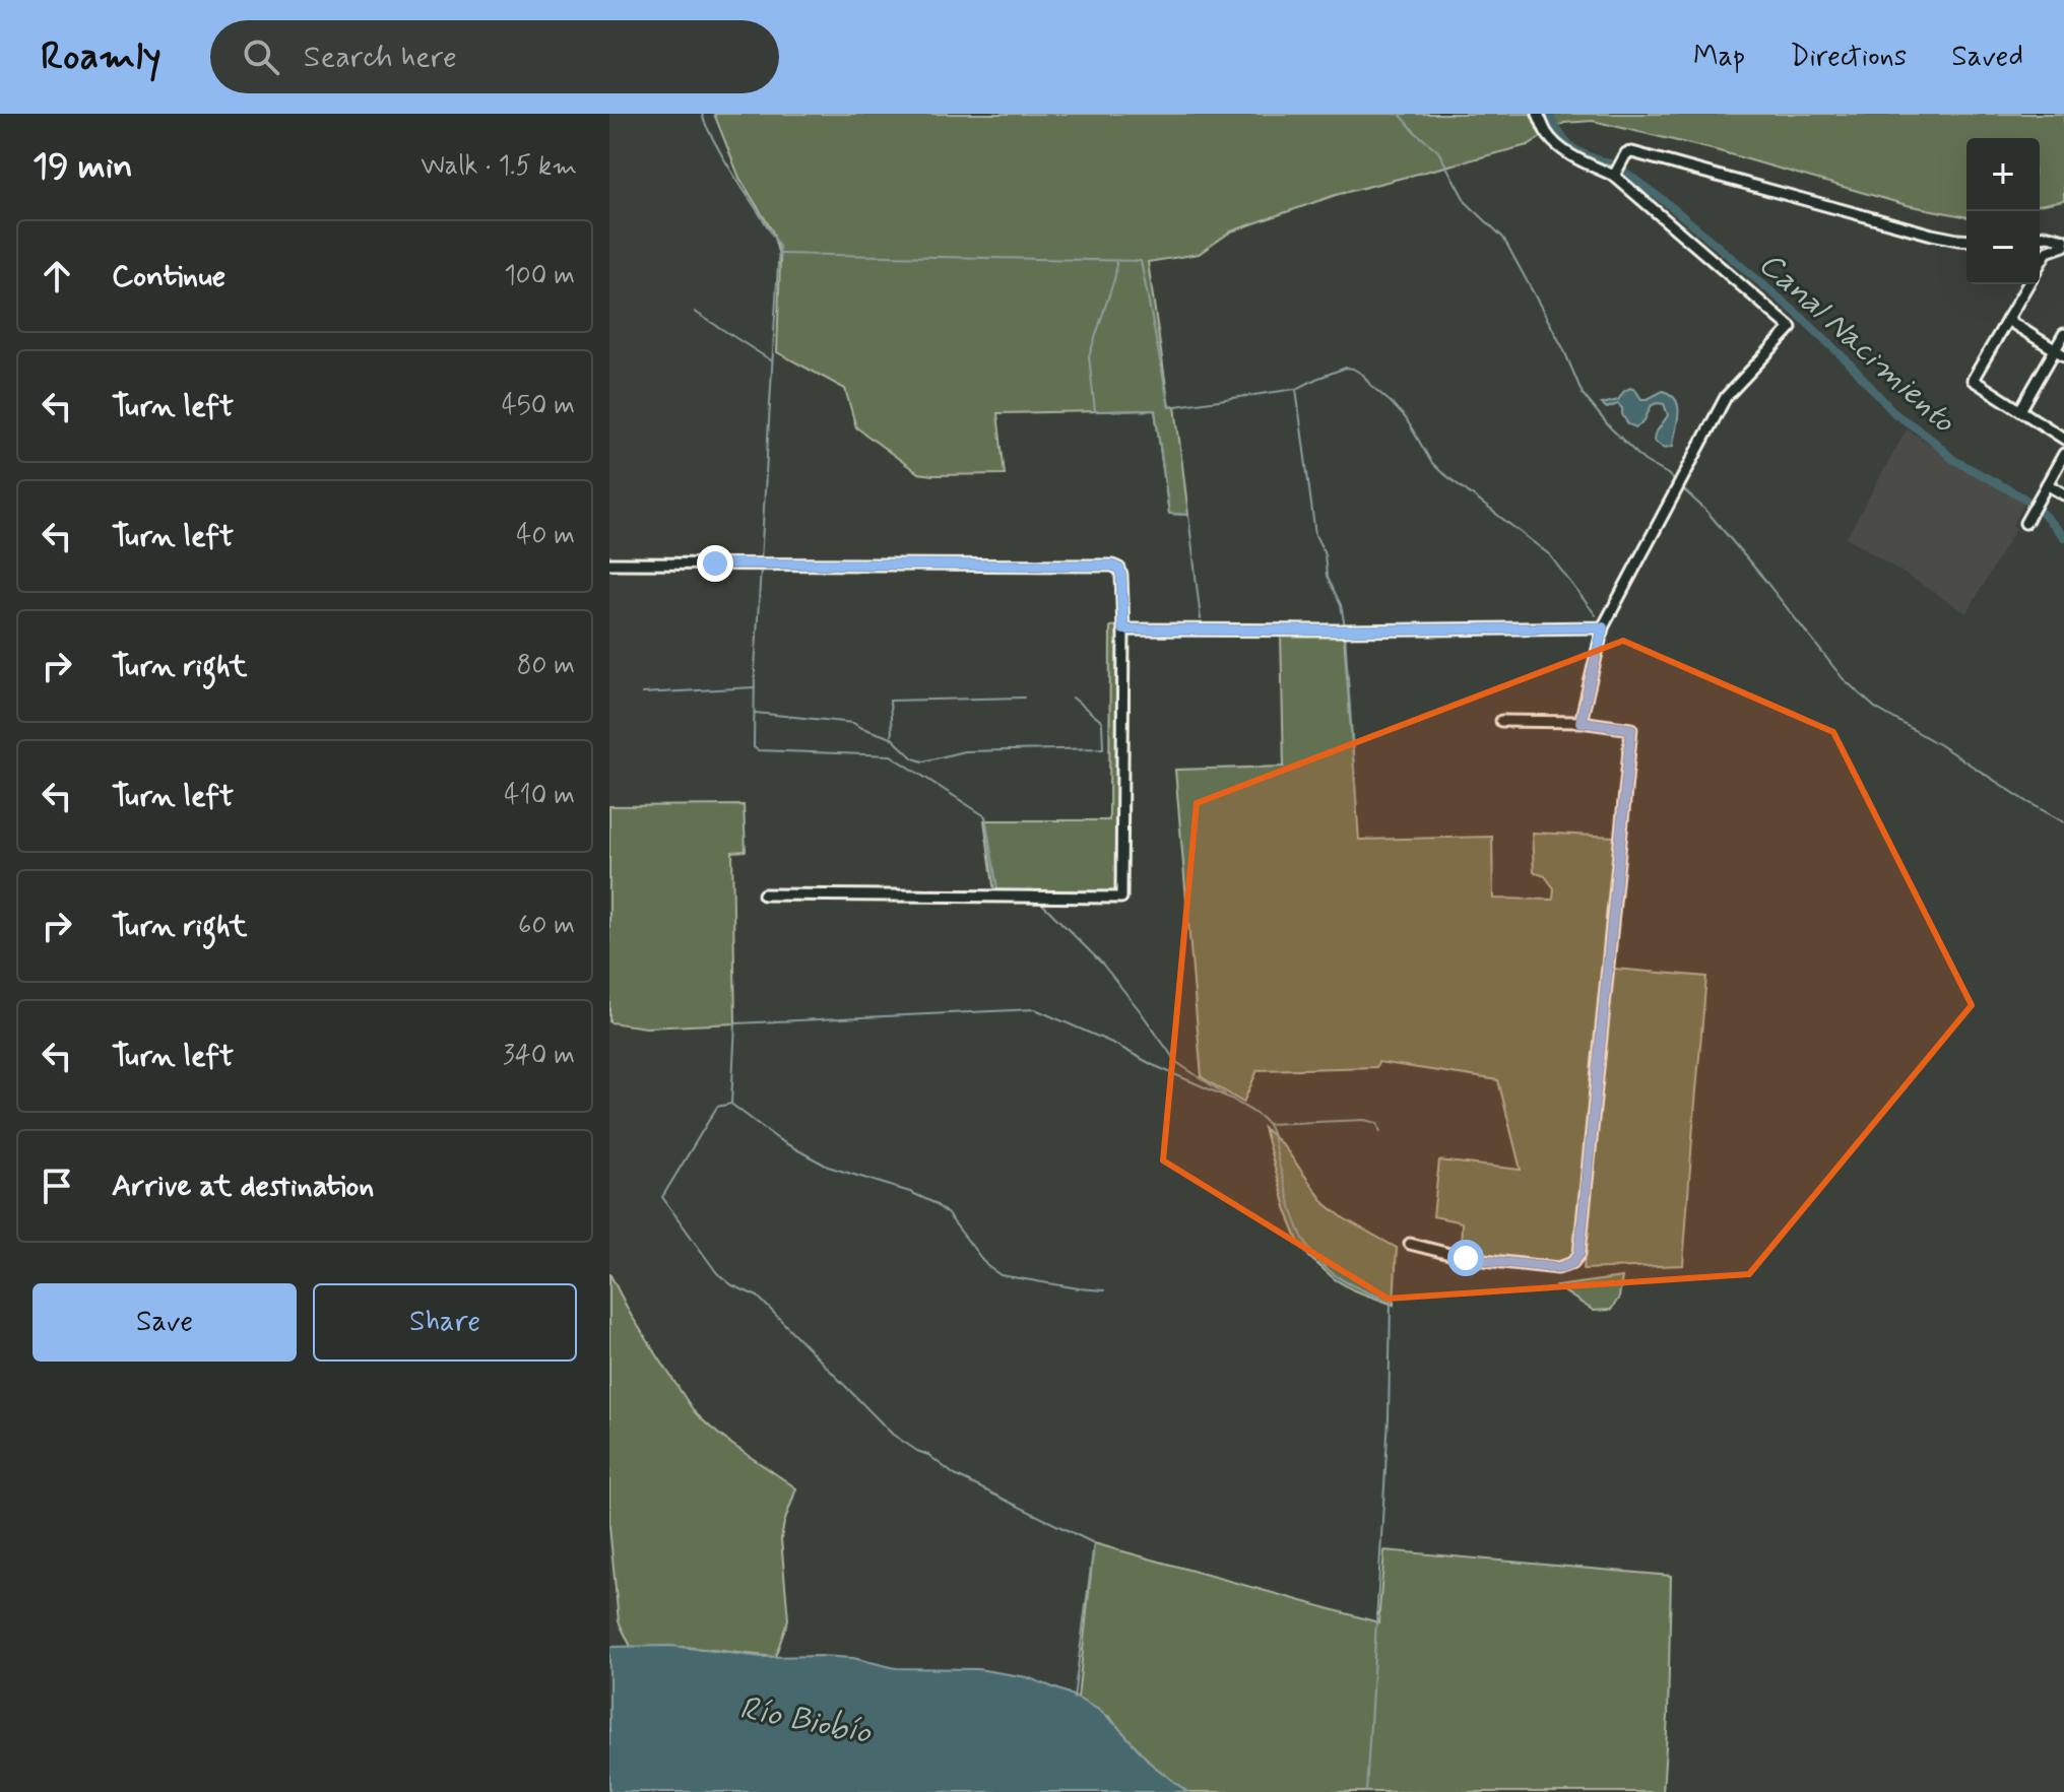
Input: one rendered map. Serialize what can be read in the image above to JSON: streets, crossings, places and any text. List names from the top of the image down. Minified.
{"water":["Canal Nacimiento","Río Biobío"],"page":{"header":"Roamly","search":"Search here","nav":["Map","Directions","Saved"],"heading":["19 min","Walk · 1.5 km"],"map_buttons":["+","−"],"list":[["Continue","100 m"],["Turn left","450 m"],["Turn left","40 m"],["Turn right","80 m"],["Turn left","410 m"],["Turn right","60 m"],["Turn left","340 m"],"Arrive at destination"],"buttons":["Save","Share"]}}
